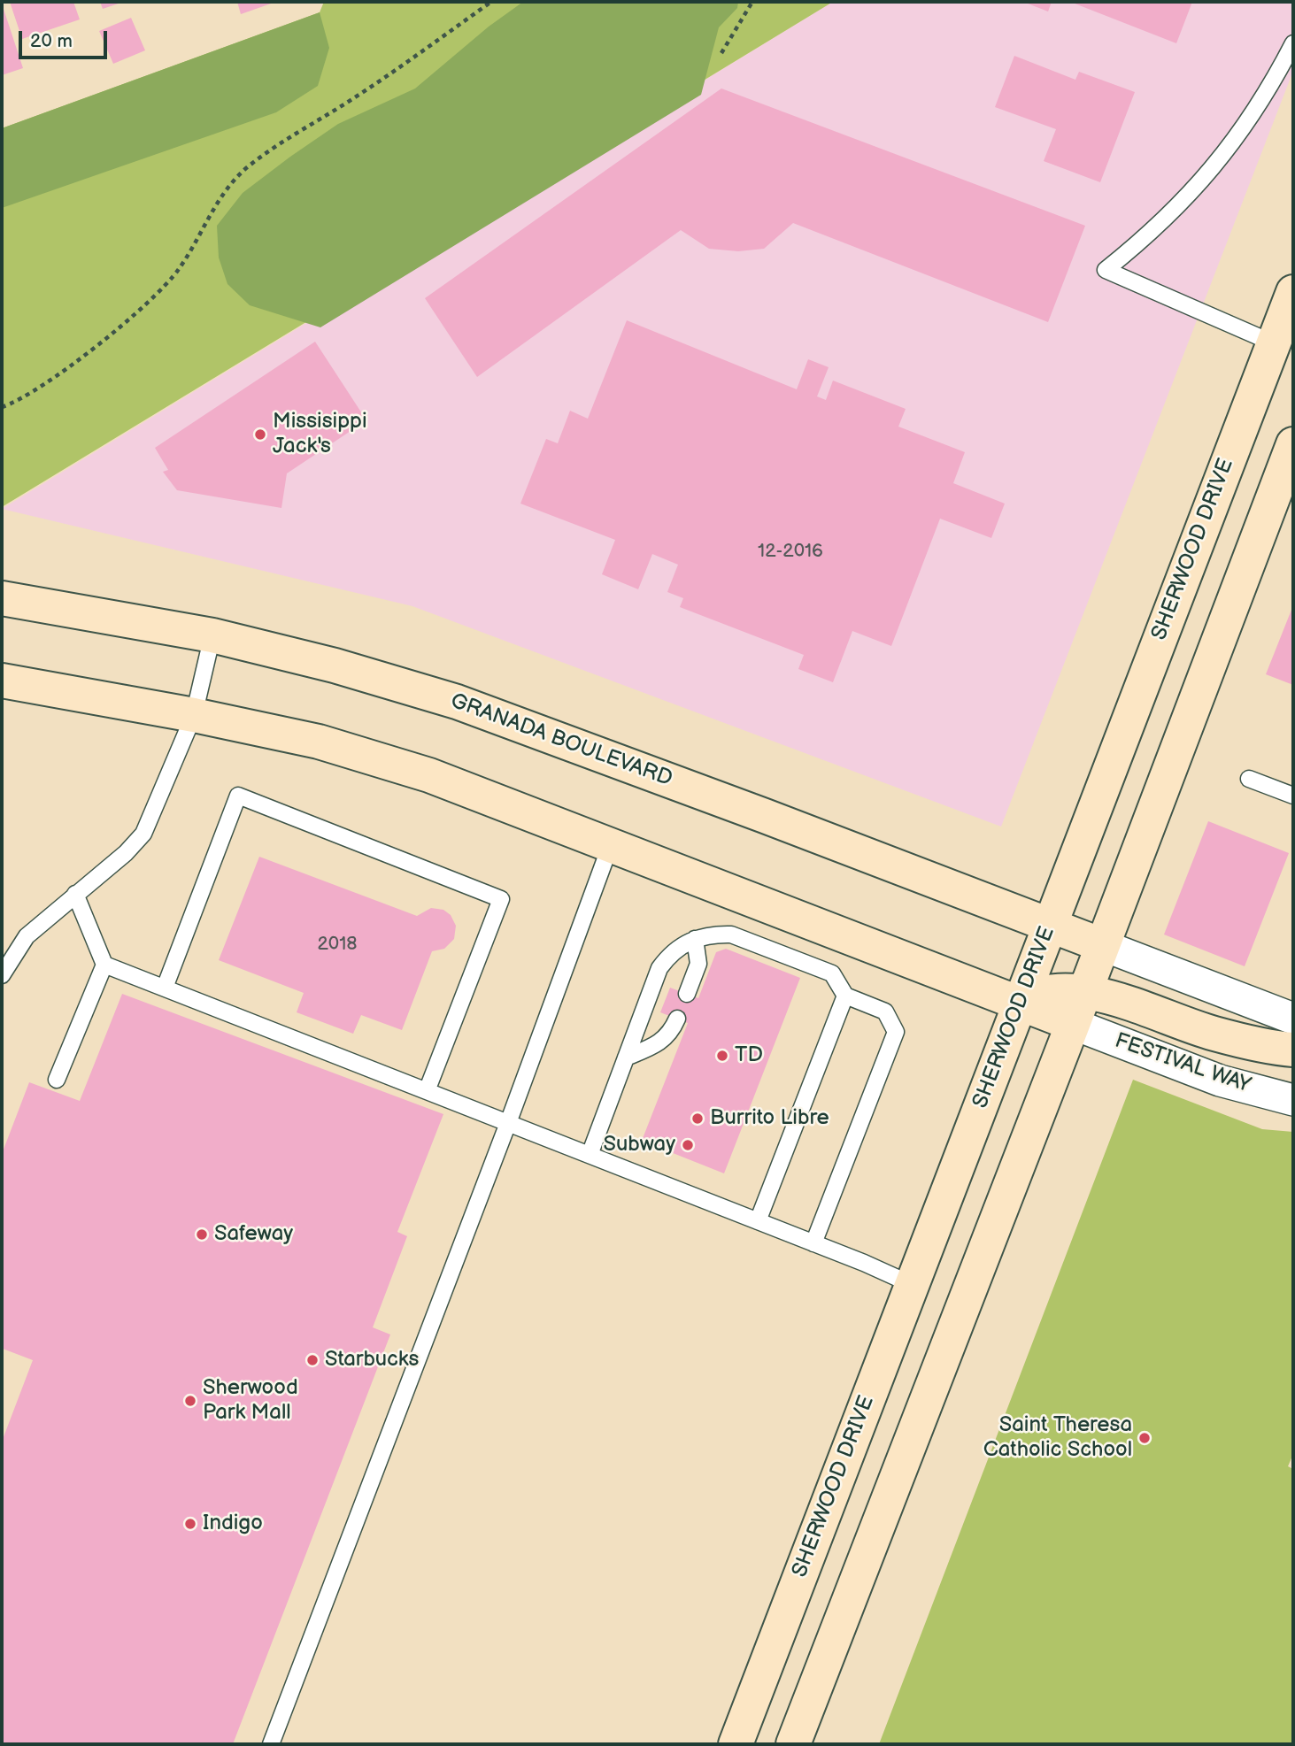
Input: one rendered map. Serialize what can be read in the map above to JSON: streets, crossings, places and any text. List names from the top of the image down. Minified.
{"streets":{"main road":["SHERWOOD DRIVE","GRANADA BOULEVARD"],"street":["FESTIVAL WAY"]},"crossings":[["SHERWOOD DRIVE","GRANADA BOULEVARD"]],"places":["Missisippi Jack's","TD","Burrito Libre","Subway","Safeway","Starbucks","Sherwood Park Mall","Saint Theresa Catholic School","Indigo"],"house_numbers":["12-2016","2018"],"scale_bar":"20 m"}
